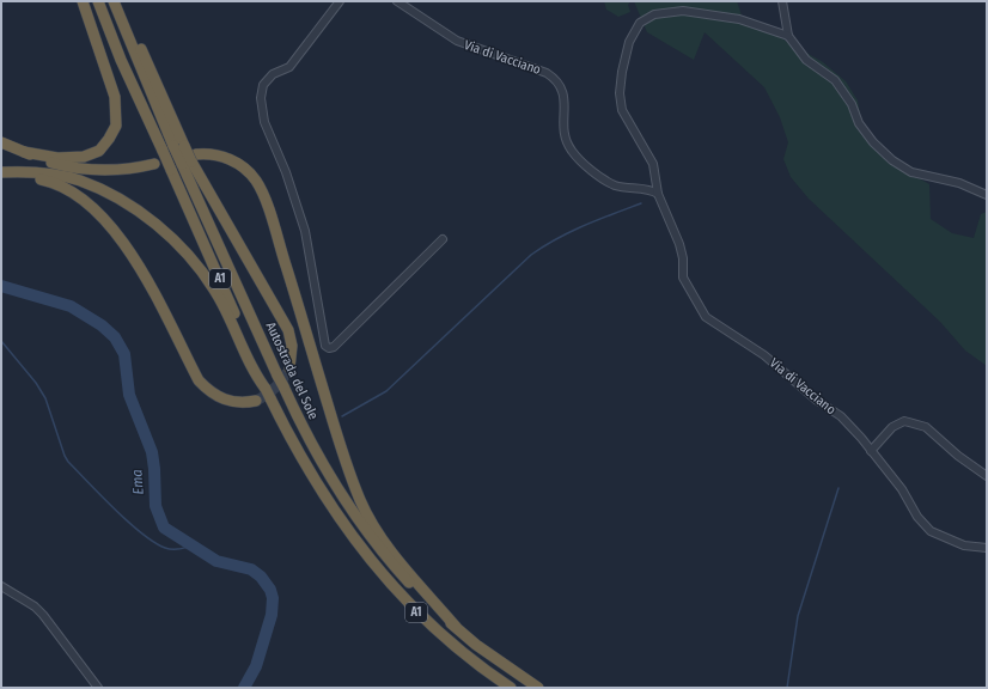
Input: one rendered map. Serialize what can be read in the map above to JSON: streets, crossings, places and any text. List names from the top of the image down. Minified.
{"streets":{"highway":["A1","Autostrada del Sole"],"street":["Via di Vacciano"]},"water":["Ema"]}
